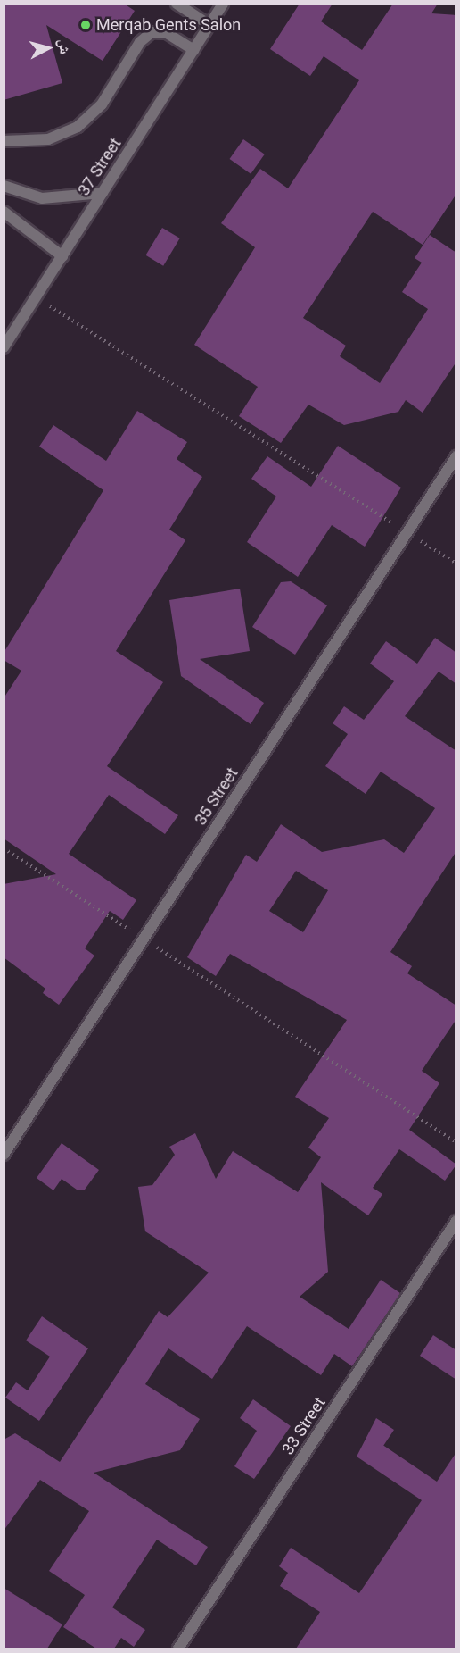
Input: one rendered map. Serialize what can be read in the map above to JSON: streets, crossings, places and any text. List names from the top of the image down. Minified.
{"streets":{"street":["37 Street","35 Street","33 Street"]},"places":["Merqab Gents Salon"],"north":"right"}
